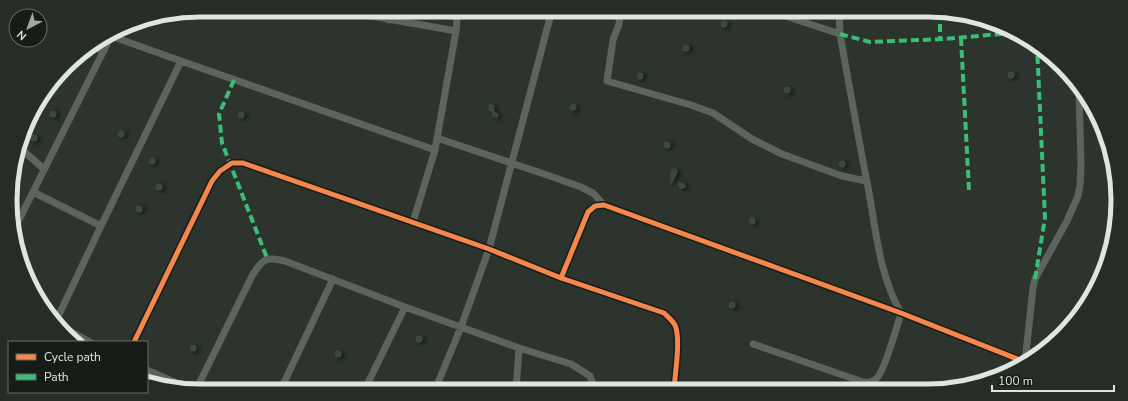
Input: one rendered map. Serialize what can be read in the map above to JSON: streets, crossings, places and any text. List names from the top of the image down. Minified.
{"legend":["Cycle path","Path"],"scale_bar":"100 m","north":"bottom left"}
